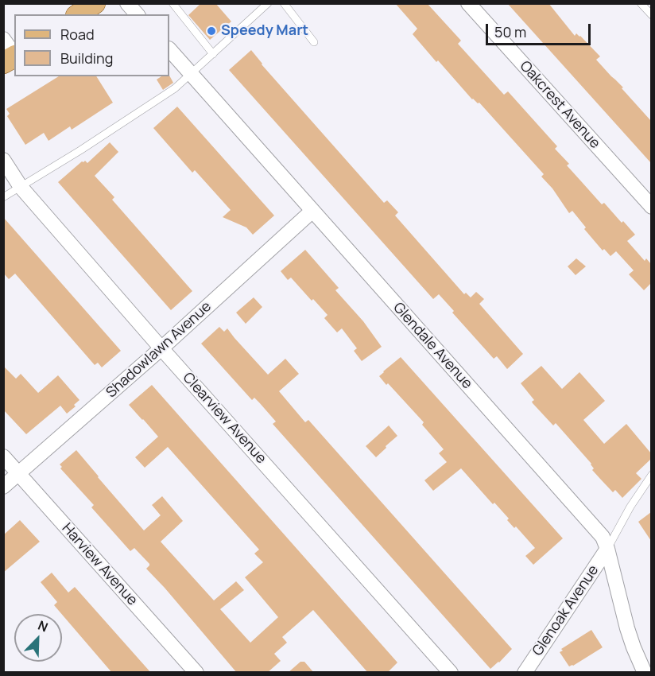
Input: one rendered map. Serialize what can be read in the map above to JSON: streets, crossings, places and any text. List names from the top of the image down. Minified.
{"streets":{"street":["Oakcrest Avenue","Glendale Avenue","Shadowlawn Avenue","Clearview Avenue","Harview Avenue","Glenoak Avenue"]},"crossings":[["Glendale Avenue","Shadowlawn Avenue"],["Glendale Avenue","Glenoak Avenue"],["Shadowlawn Avenue","Clearview Avenue"],["Shadowlawn Avenue","Harview Avenue"]],"places":["Speedy Mart"],"legend":["Road","Building"],"scale_bar":"50 m","north":"top right"}
